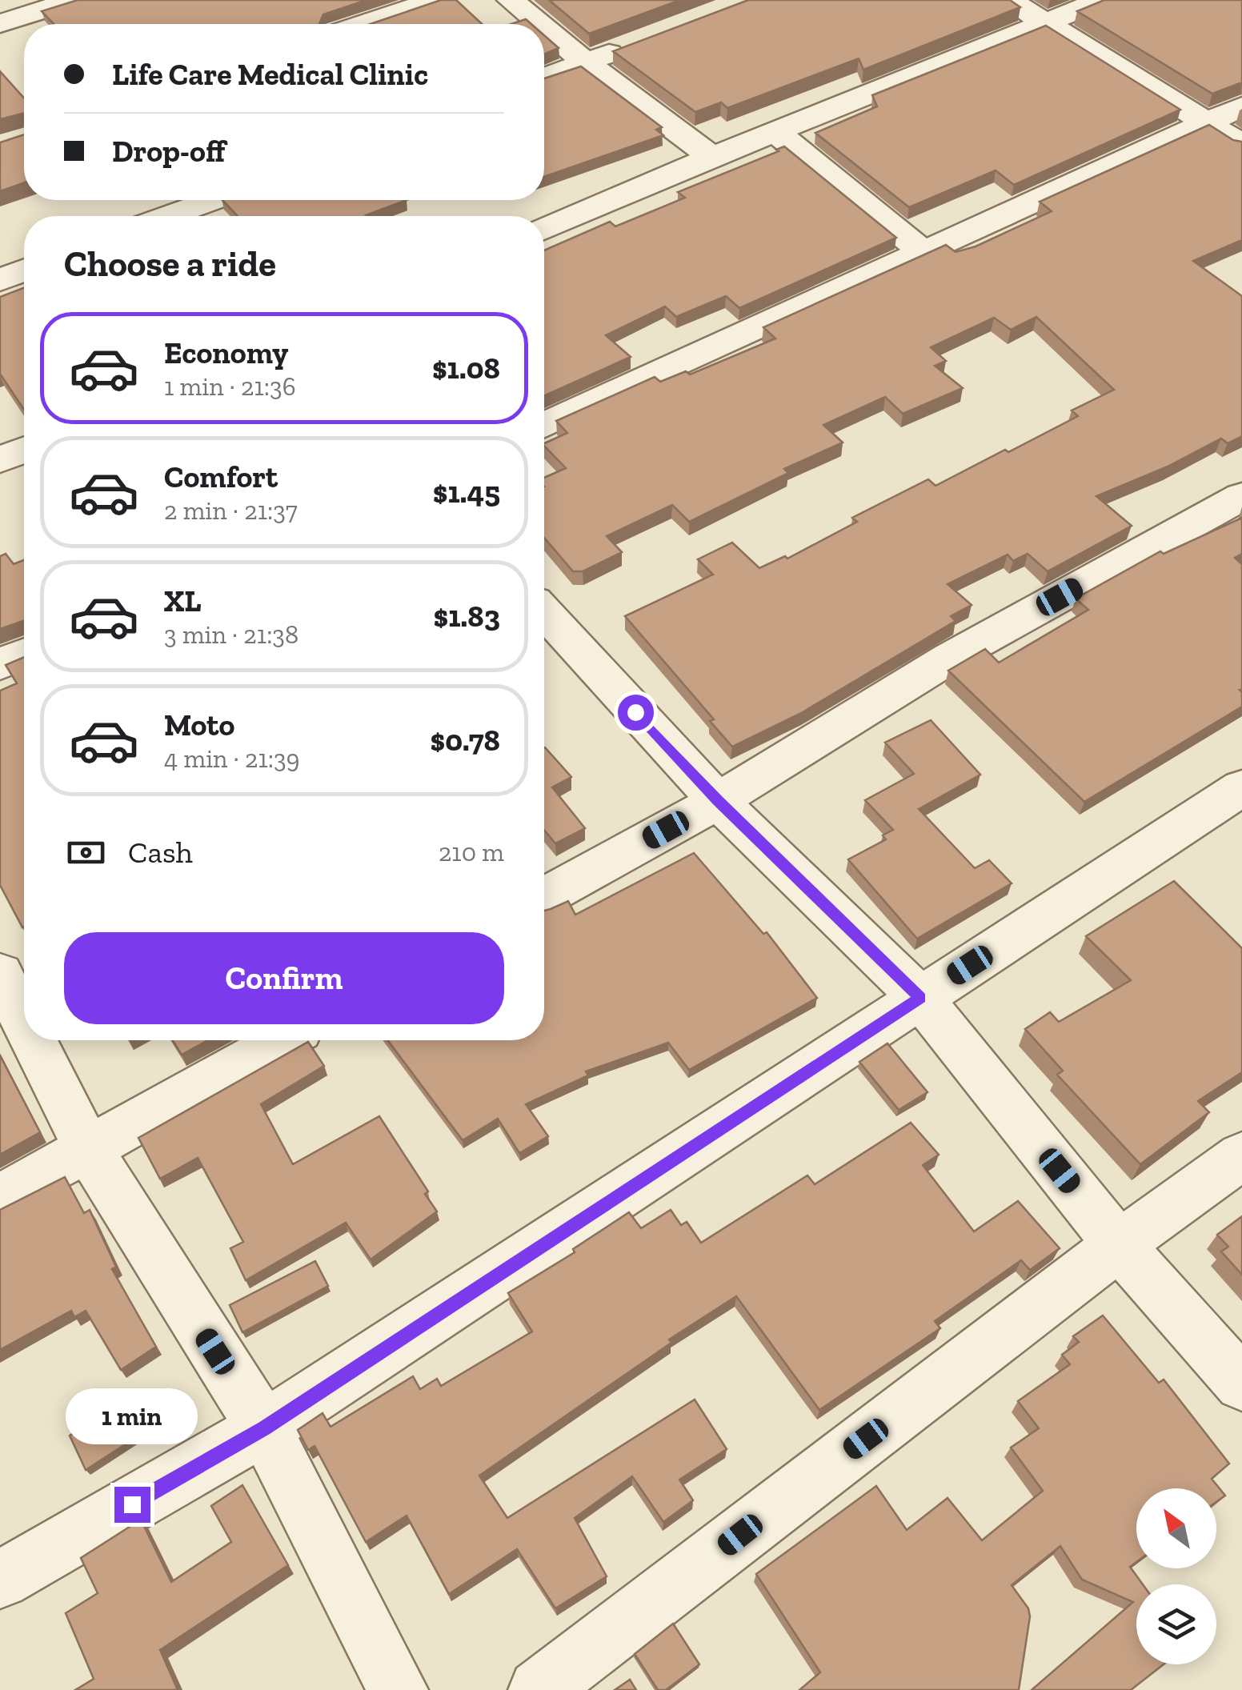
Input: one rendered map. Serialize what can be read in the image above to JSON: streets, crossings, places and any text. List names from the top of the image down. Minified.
{"north":"top left","page":{"banner":["Life Care Medical Clinic","Drop-off"],"heading":"Choose a ride","list":[{"name":"Economy","note":"1 min · 21:36","value":"$1.08"},{"name":"Comfort","note":"2 min · 21:37","value":"$1.45"},{"name":"XL","note":"3 min · 21:38","value":"$1.83"},{"name":"Moto","note":"4 min · 21:39","value":"$0.78"}],"pay":["Cash","210 m"],"buttons":"Confirm","bubble":"1 min"}}
